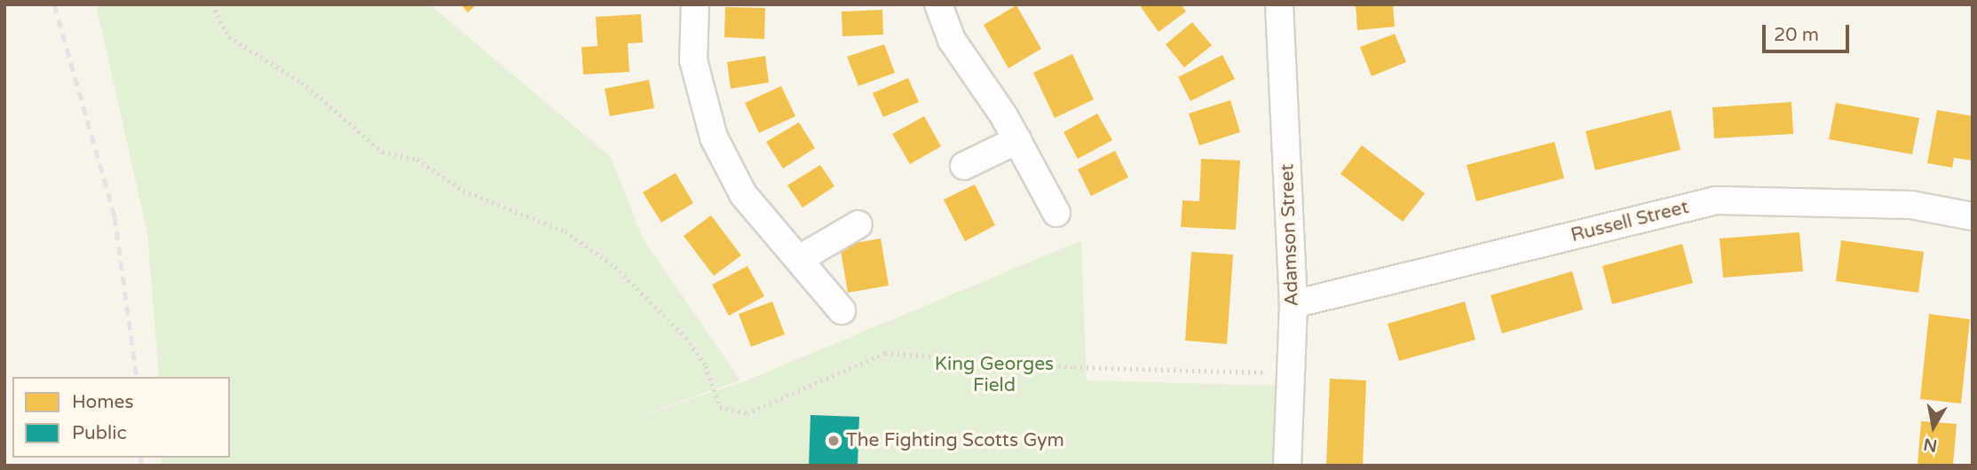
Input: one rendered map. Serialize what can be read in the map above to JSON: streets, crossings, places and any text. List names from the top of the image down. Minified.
{"streets":{"street":["Russell Street","Adamson Street"]},"crossings":[["Russell Street","Adamson Street"]],"parks":["King Georges Field"],"places":["The Fighting Scotts Gym"],"legend":["Homes","Public"],"scale_bar":"20 m","north":"bottom"}
